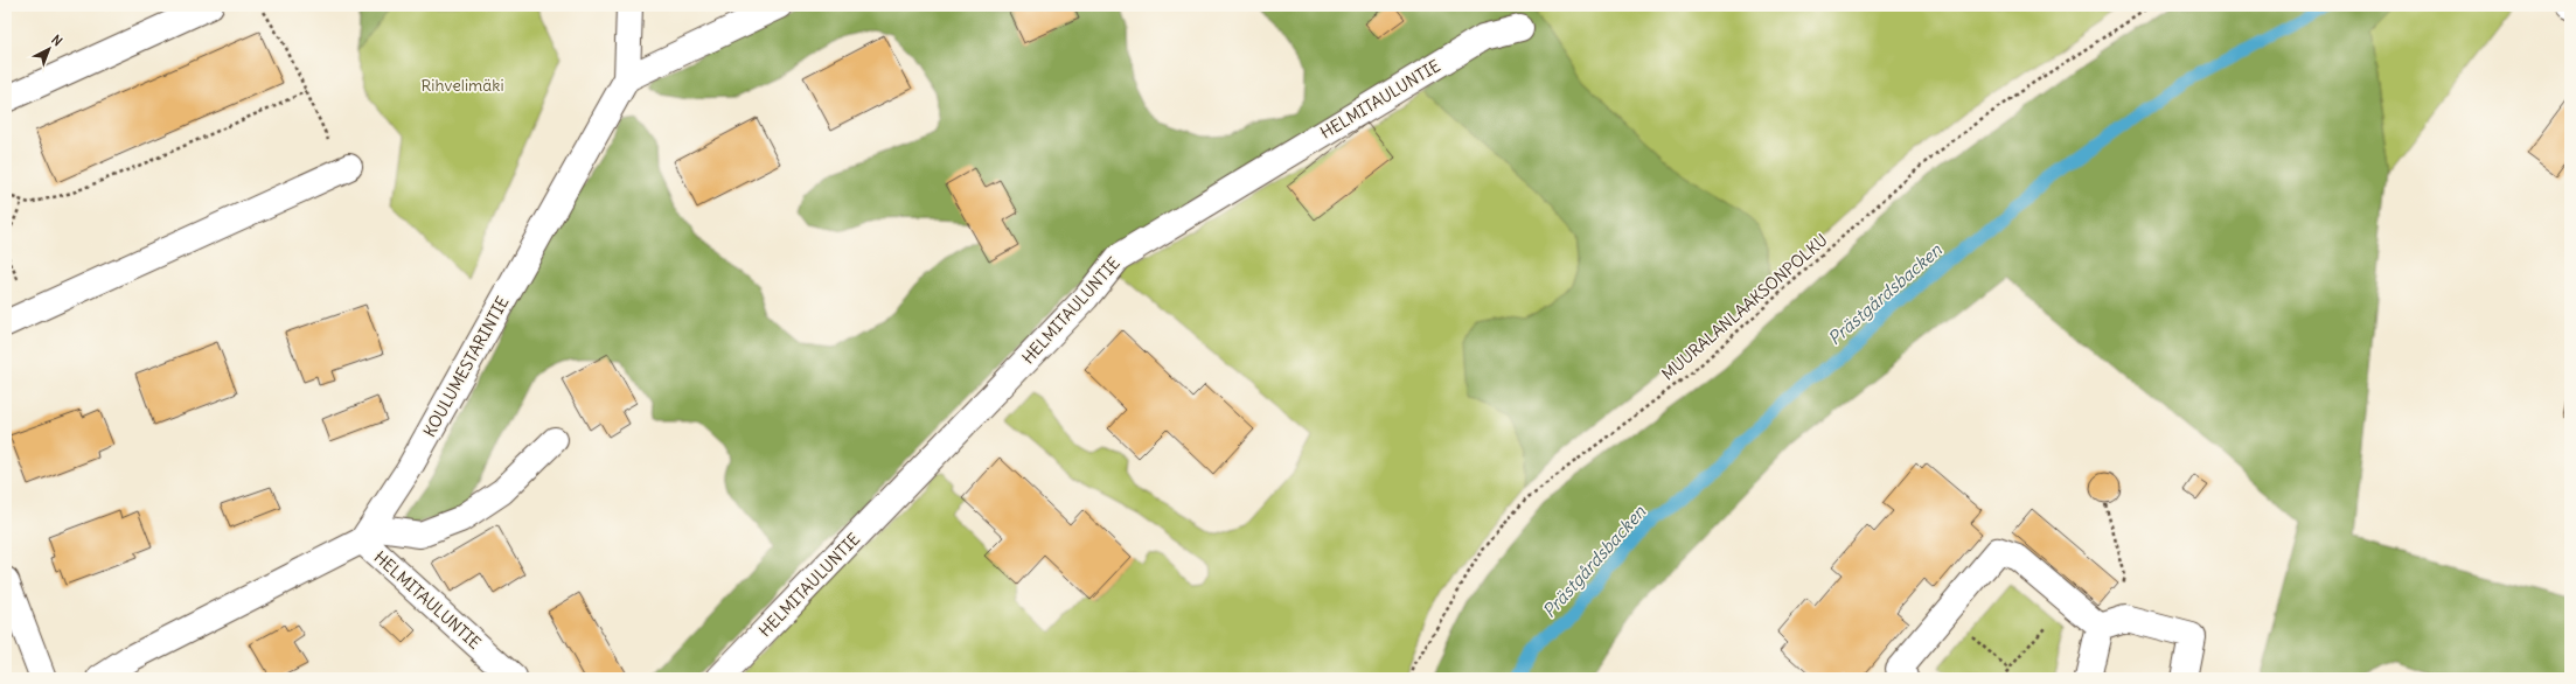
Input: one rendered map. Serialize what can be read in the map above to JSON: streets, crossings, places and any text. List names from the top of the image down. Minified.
{"streets":{"street":["HELMITAULUNTIE","KOULUMESTARINTIE"],"path":["MUURALANLAAKSONPOLKU"]},"crossings":[["HELMITAULUNTIE","KOULUMESTARINTIE"]],"water":["Prästgårdsbacken"],"parks":["Rihvelimäki"],"north":"top right"}
